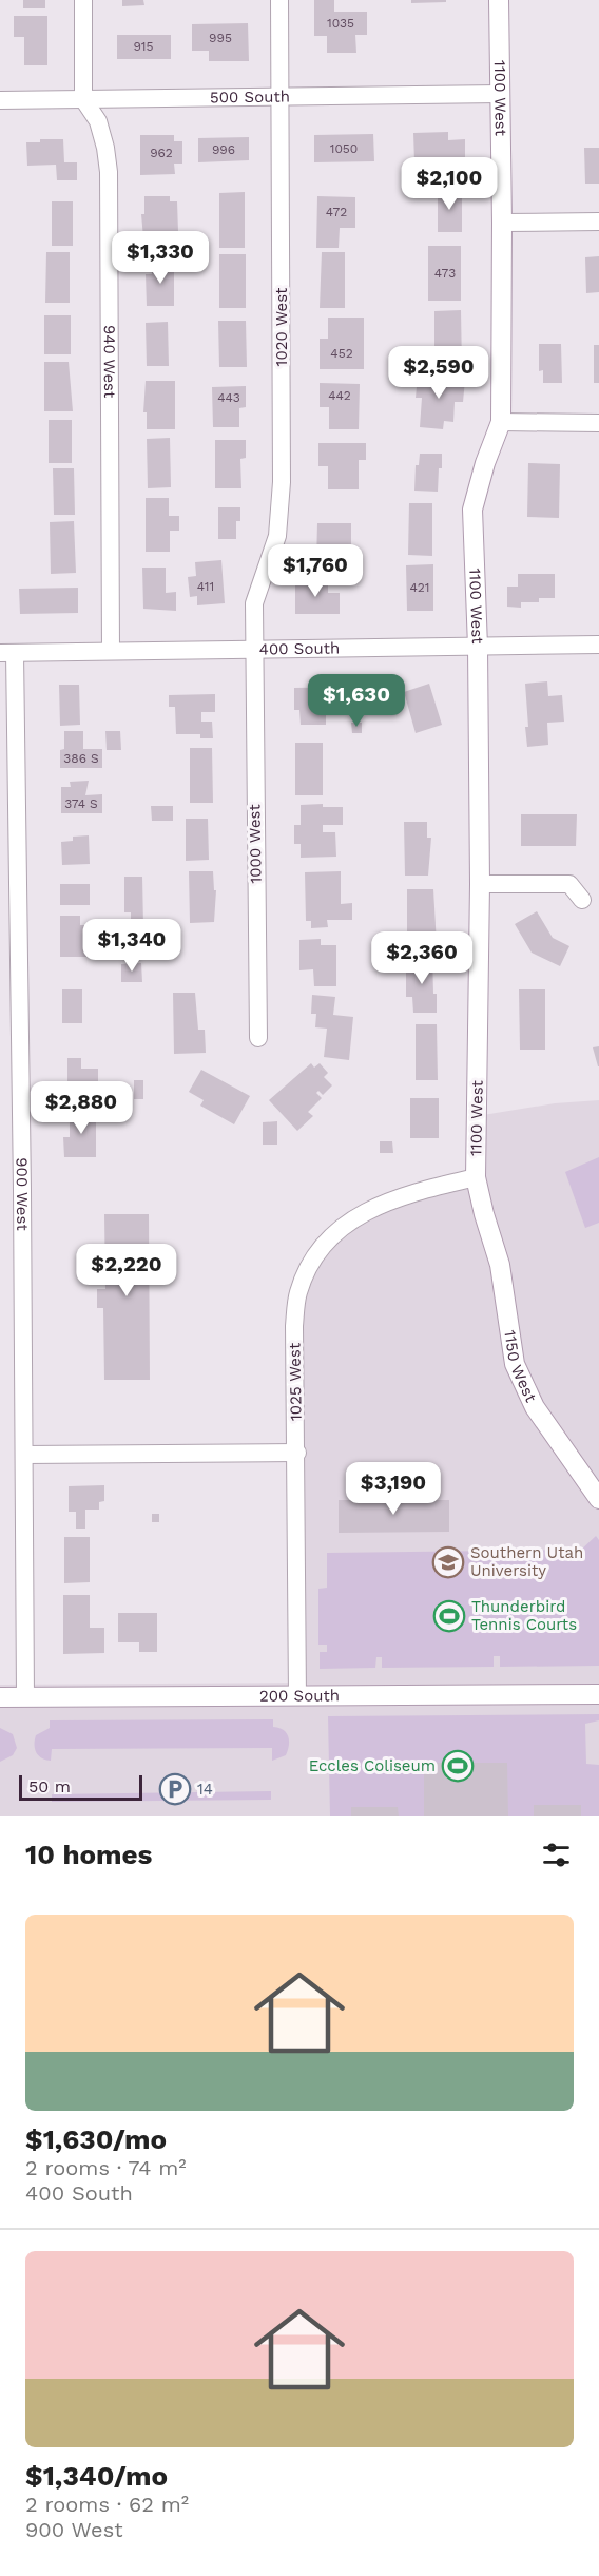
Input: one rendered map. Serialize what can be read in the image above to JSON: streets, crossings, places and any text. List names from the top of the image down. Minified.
{"streets":{"street":["1100 West","500 South","1020 West","940 West","400 South","1000 West","900 West","1150 West","1025 West","200 South"]},"crossings":[["1100 West","500 South"],["1100 West","400 South"],["1100 West","1150 West"],["1100 West","1025 West"],["500 South","1020 West"],["500 South","940 West"],["1020 West","400 South"],["1020 West","1000 West"],["940 West","400 South"],["400 South","1000 West"],["400 South","900 West"],["900 West","200 South"],["1025 West","200 South"]],"places":{"school or university":["Southern Utah University"],"sports":["Thunderbird Tennis Courts","Eccles Coliseum"],"parking":["14"]},"house_numbers":["1035","995","915","1050","996","962","472","473","452","442","443","411","421","386 S","374 S"],"scale_bar":"50 m","page":{"price":["$2,100","$1,330","$2,590","$1,760","$1,630","$1,340","$2,360","$2,880","$2,220","$3,190"],"scale":"50 m","heading":"10 homes","list":[{"name":"$1,630/mo","note":"2 rooms · 74 m² · 400 South"},{"name":"$1,340/mo","note":"2 rooms · 62 m² · 900 West"}]}}
